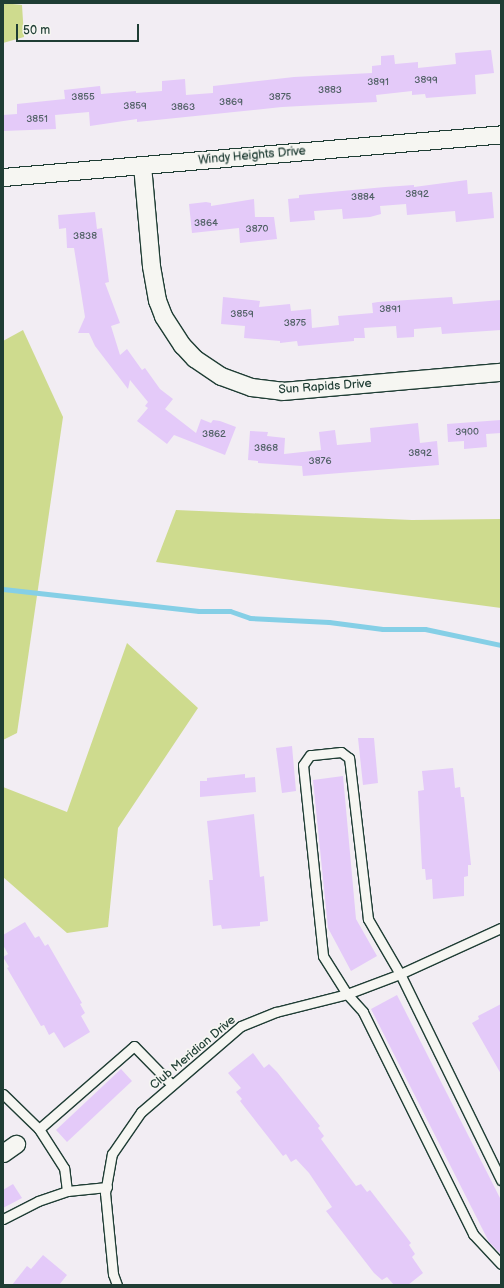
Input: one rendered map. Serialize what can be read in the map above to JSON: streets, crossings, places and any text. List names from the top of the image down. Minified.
{"streets":{"street":["Windy Heights Drive","Sun Rapids Drive"],"lane":["Club Meridian Drive"]},"crossings":[["Windy Heights Drive","Sun Rapids Drive"]],"house_numbers":["3899","3891","3883","3855","3875","3869","3859","3863","3851","3892","3884","3864","3870","3838","3891","3859","3875","3900","3862","3868","3892","3876"],"scale_bar":"50 m"}
